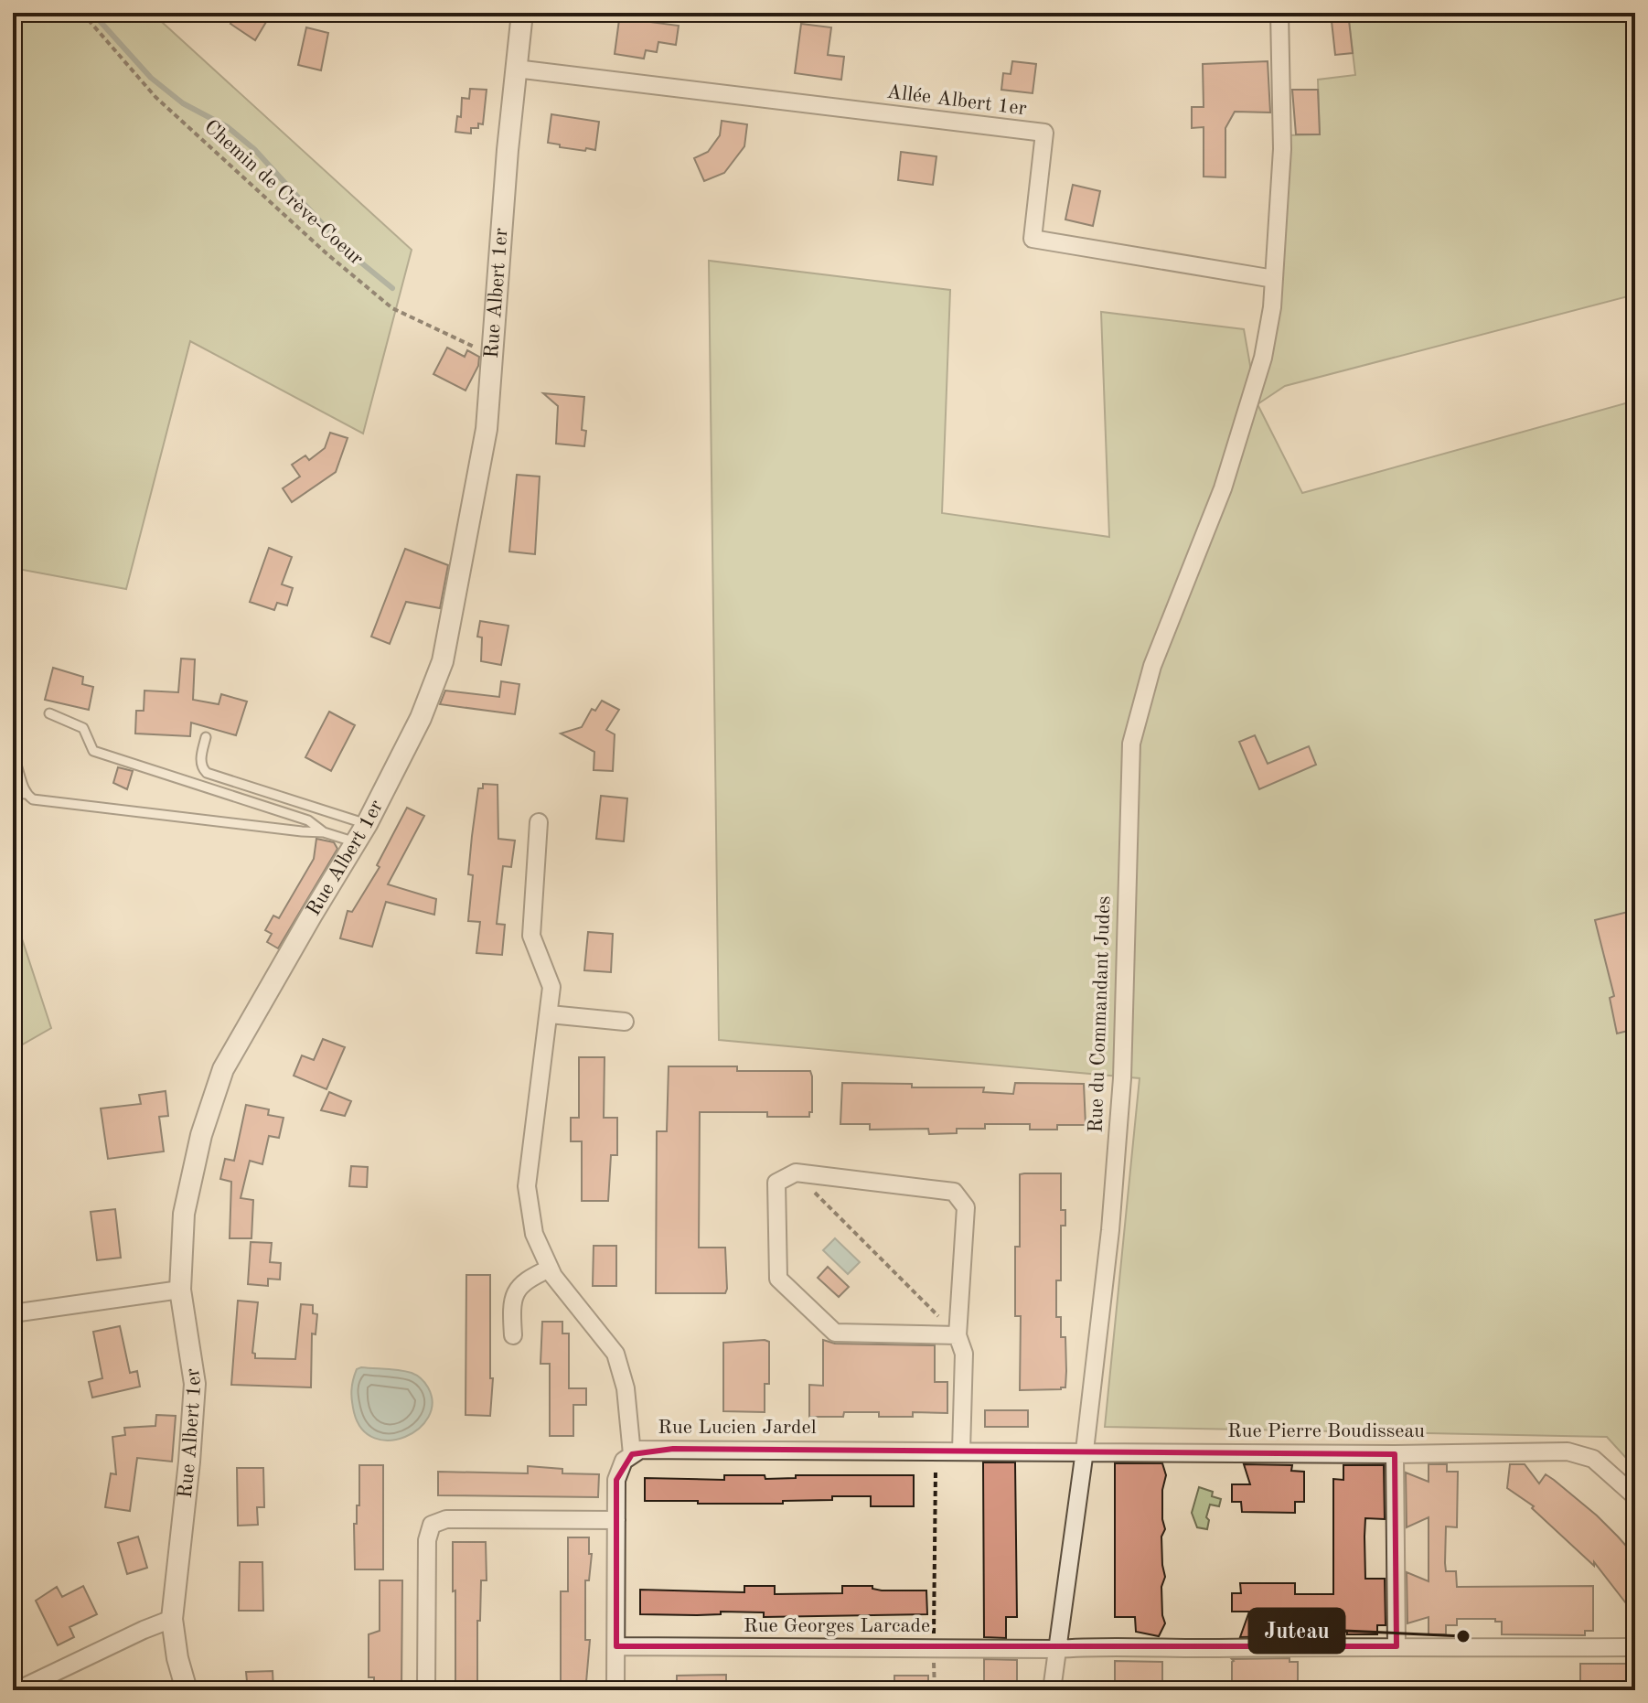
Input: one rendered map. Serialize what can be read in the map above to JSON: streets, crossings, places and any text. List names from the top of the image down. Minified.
{"streets":{"street":["Allée Albert 1er","Rue Albert 1er","Rue du Commandant Judes","Rue Lucien Jardel","Rue Pierre Boudisseau","Rue Georges Larcade"],"path":["Chemin de Crève-Coeur"]},"crossings":[["Allée Albert 1er","Rue Albert 1er"],["Allée Albert 1er","Rue du Commandant Judes"],["Chemin de Crève-Coeur","Rue Albert 1er"],["Rue du Commandant Judes","Rue Lucien Jardel"],["Rue du Commandant Judes","Rue Pierre Boudisseau"],["Rue du Commandant Judes","Rue Georges Larcade"],["Rue Lucien Jardel","Rue Pierre Boudisseau"],["Rue Lucien Jardel","Rue Georges Larcade"]],"places":["Juteau"]}
